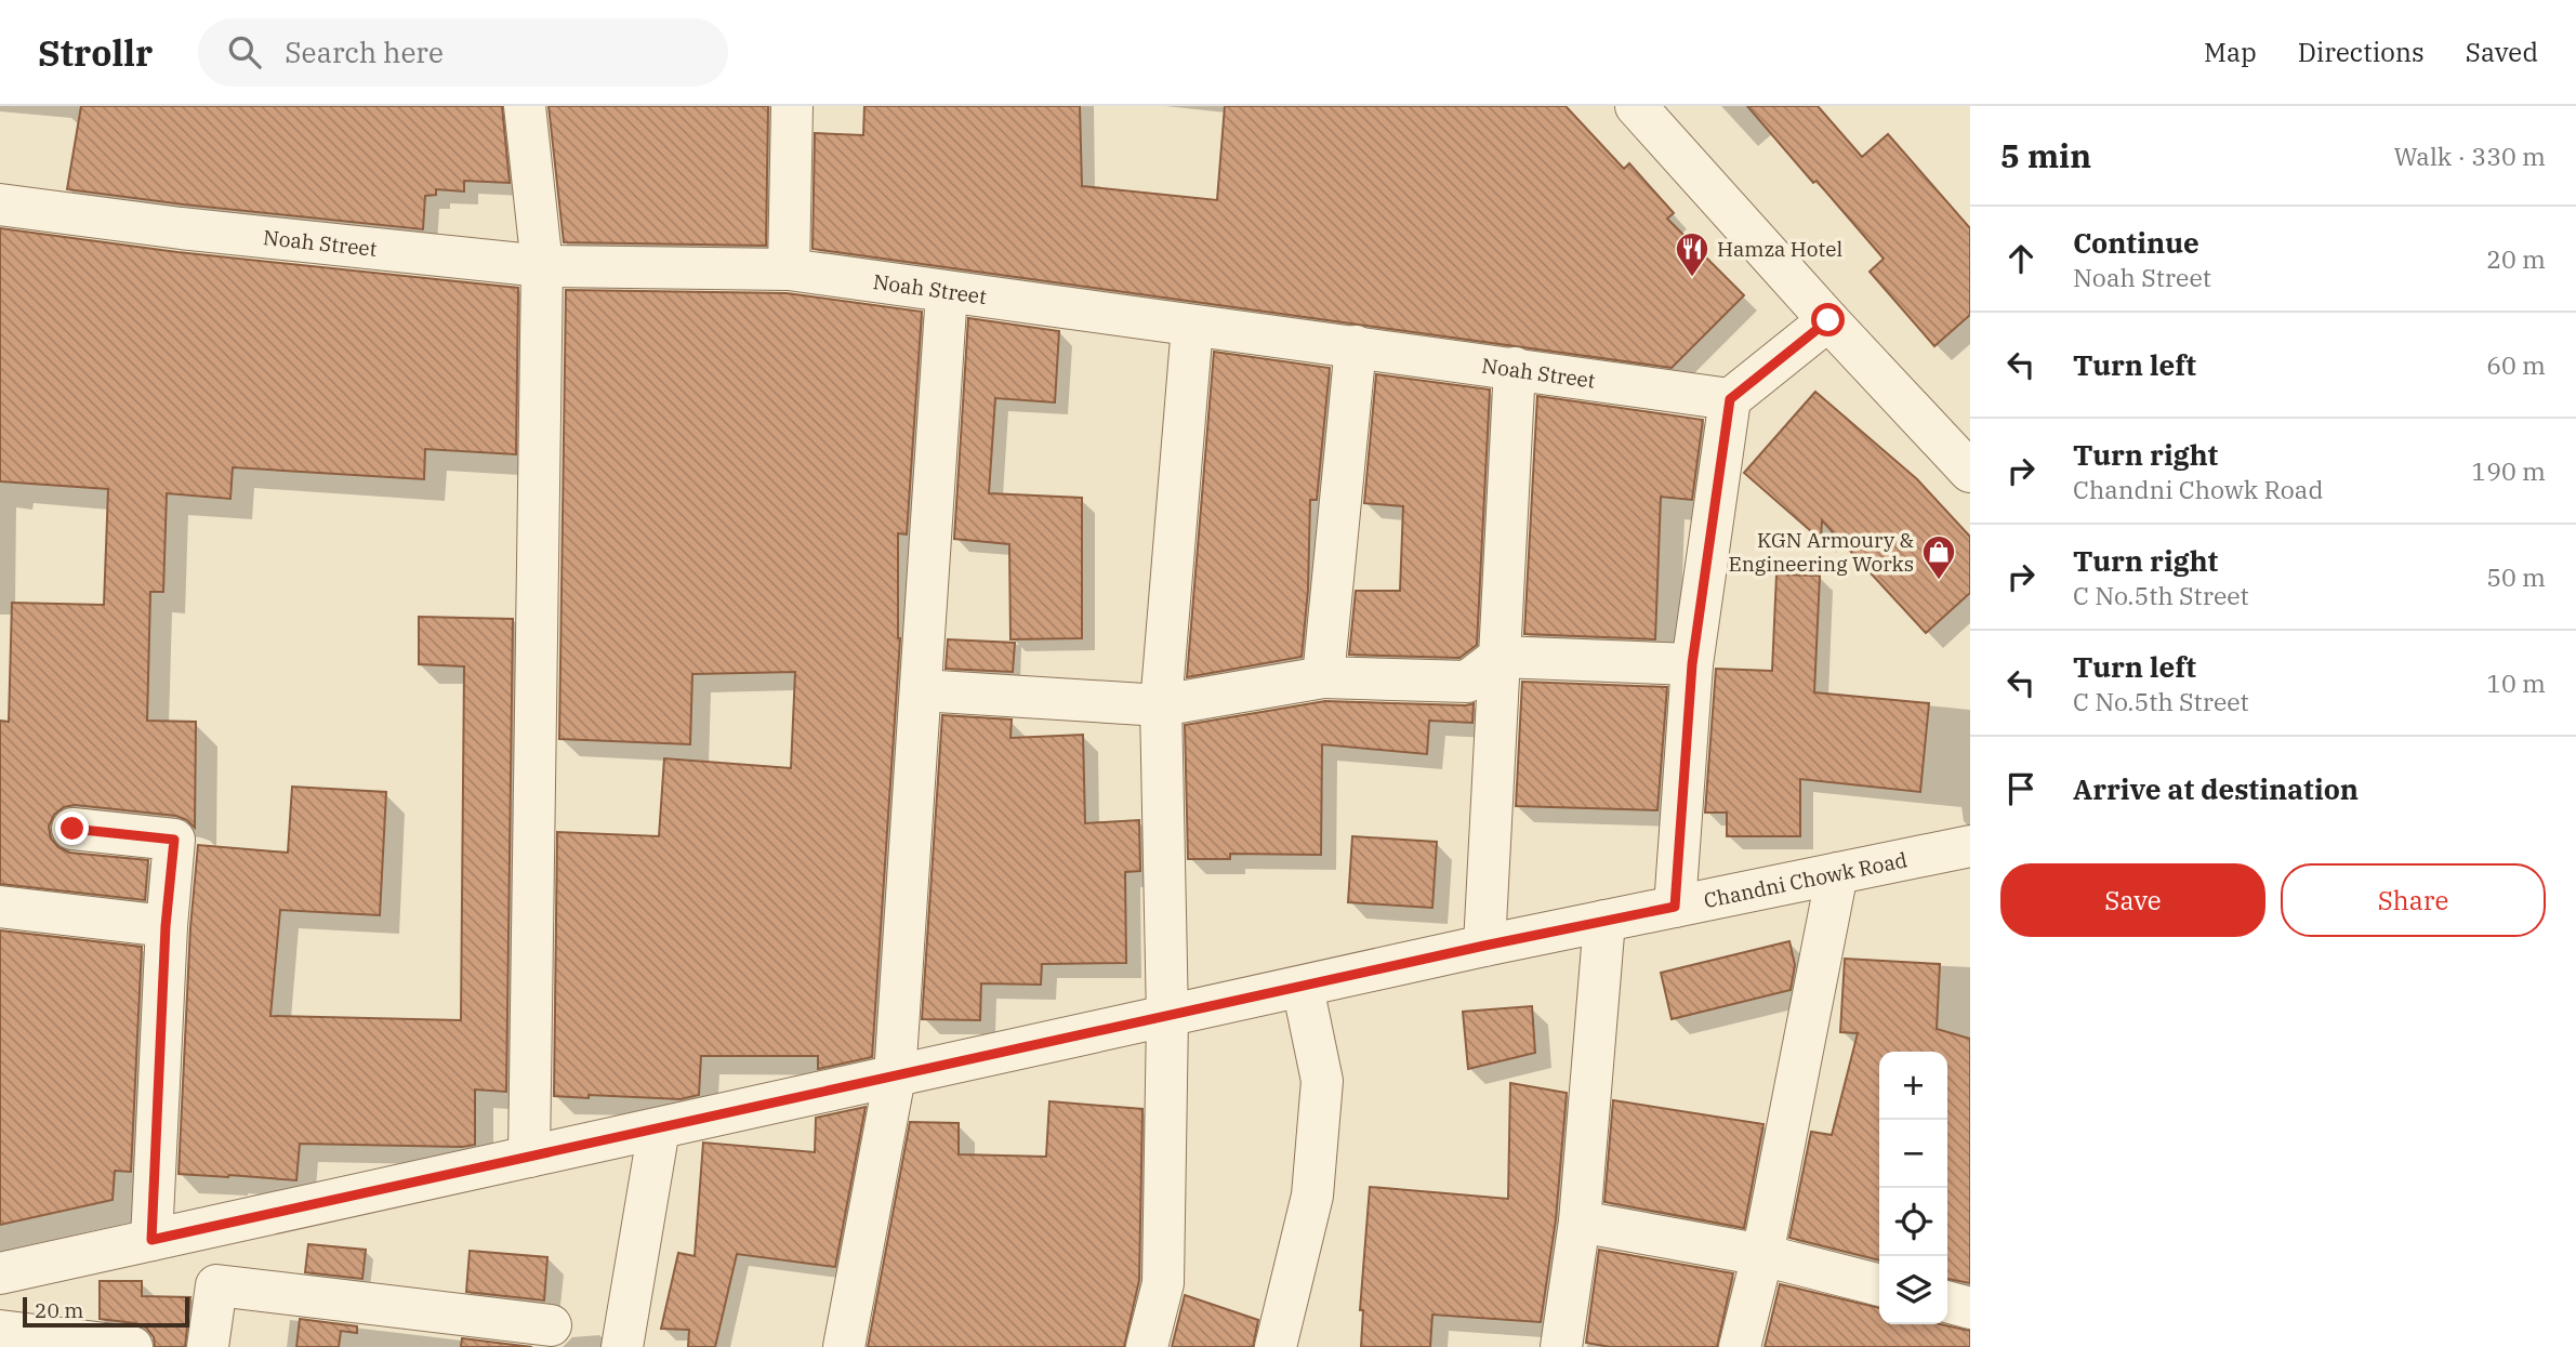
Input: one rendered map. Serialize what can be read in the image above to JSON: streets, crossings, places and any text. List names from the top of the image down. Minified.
{"streets":{"street":["Noah Street","Chandni Chowk Road"]},"places":{"restaurant":["Hamza Hotel"],"shop":["KGN Armoury & Engineering Works"]},"scale_bar":"20 m","page":{"header":"Strollr","search":"Search here","nav":["Map","Directions","Saved"],"heading":["5 min","Walk · 330 m"],"list":[["Continue","Noah Street","20 m"],["Turn left","60 m"],["Turn right","Chandni Chowk Road","190 m"],["Turn right","C No.5th Street","50 m"],["Turn left","C No.5th Street","10 m"],"Arrive at destination"],"buttons":["Save","Share"],"map_buttons":["+","−"],"scale":"20 m"}}
